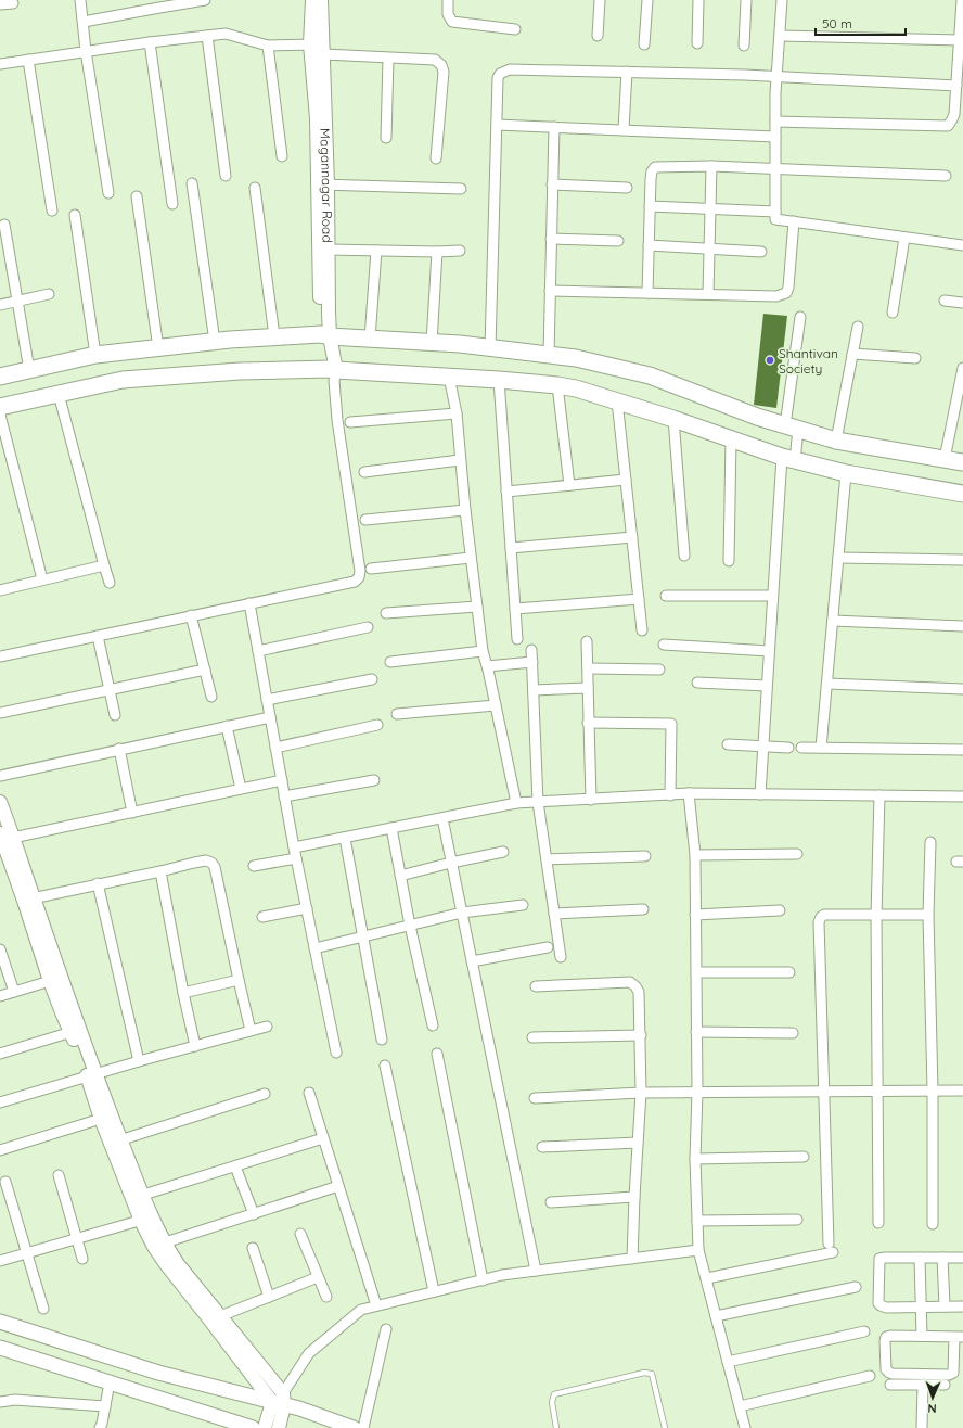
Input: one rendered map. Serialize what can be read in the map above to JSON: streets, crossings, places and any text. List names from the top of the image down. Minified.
{"streets":{"street":["Magannagar Road"]},"places":["Shantivan Society"],"scale_bar":"50 m","north":"bottom"}
